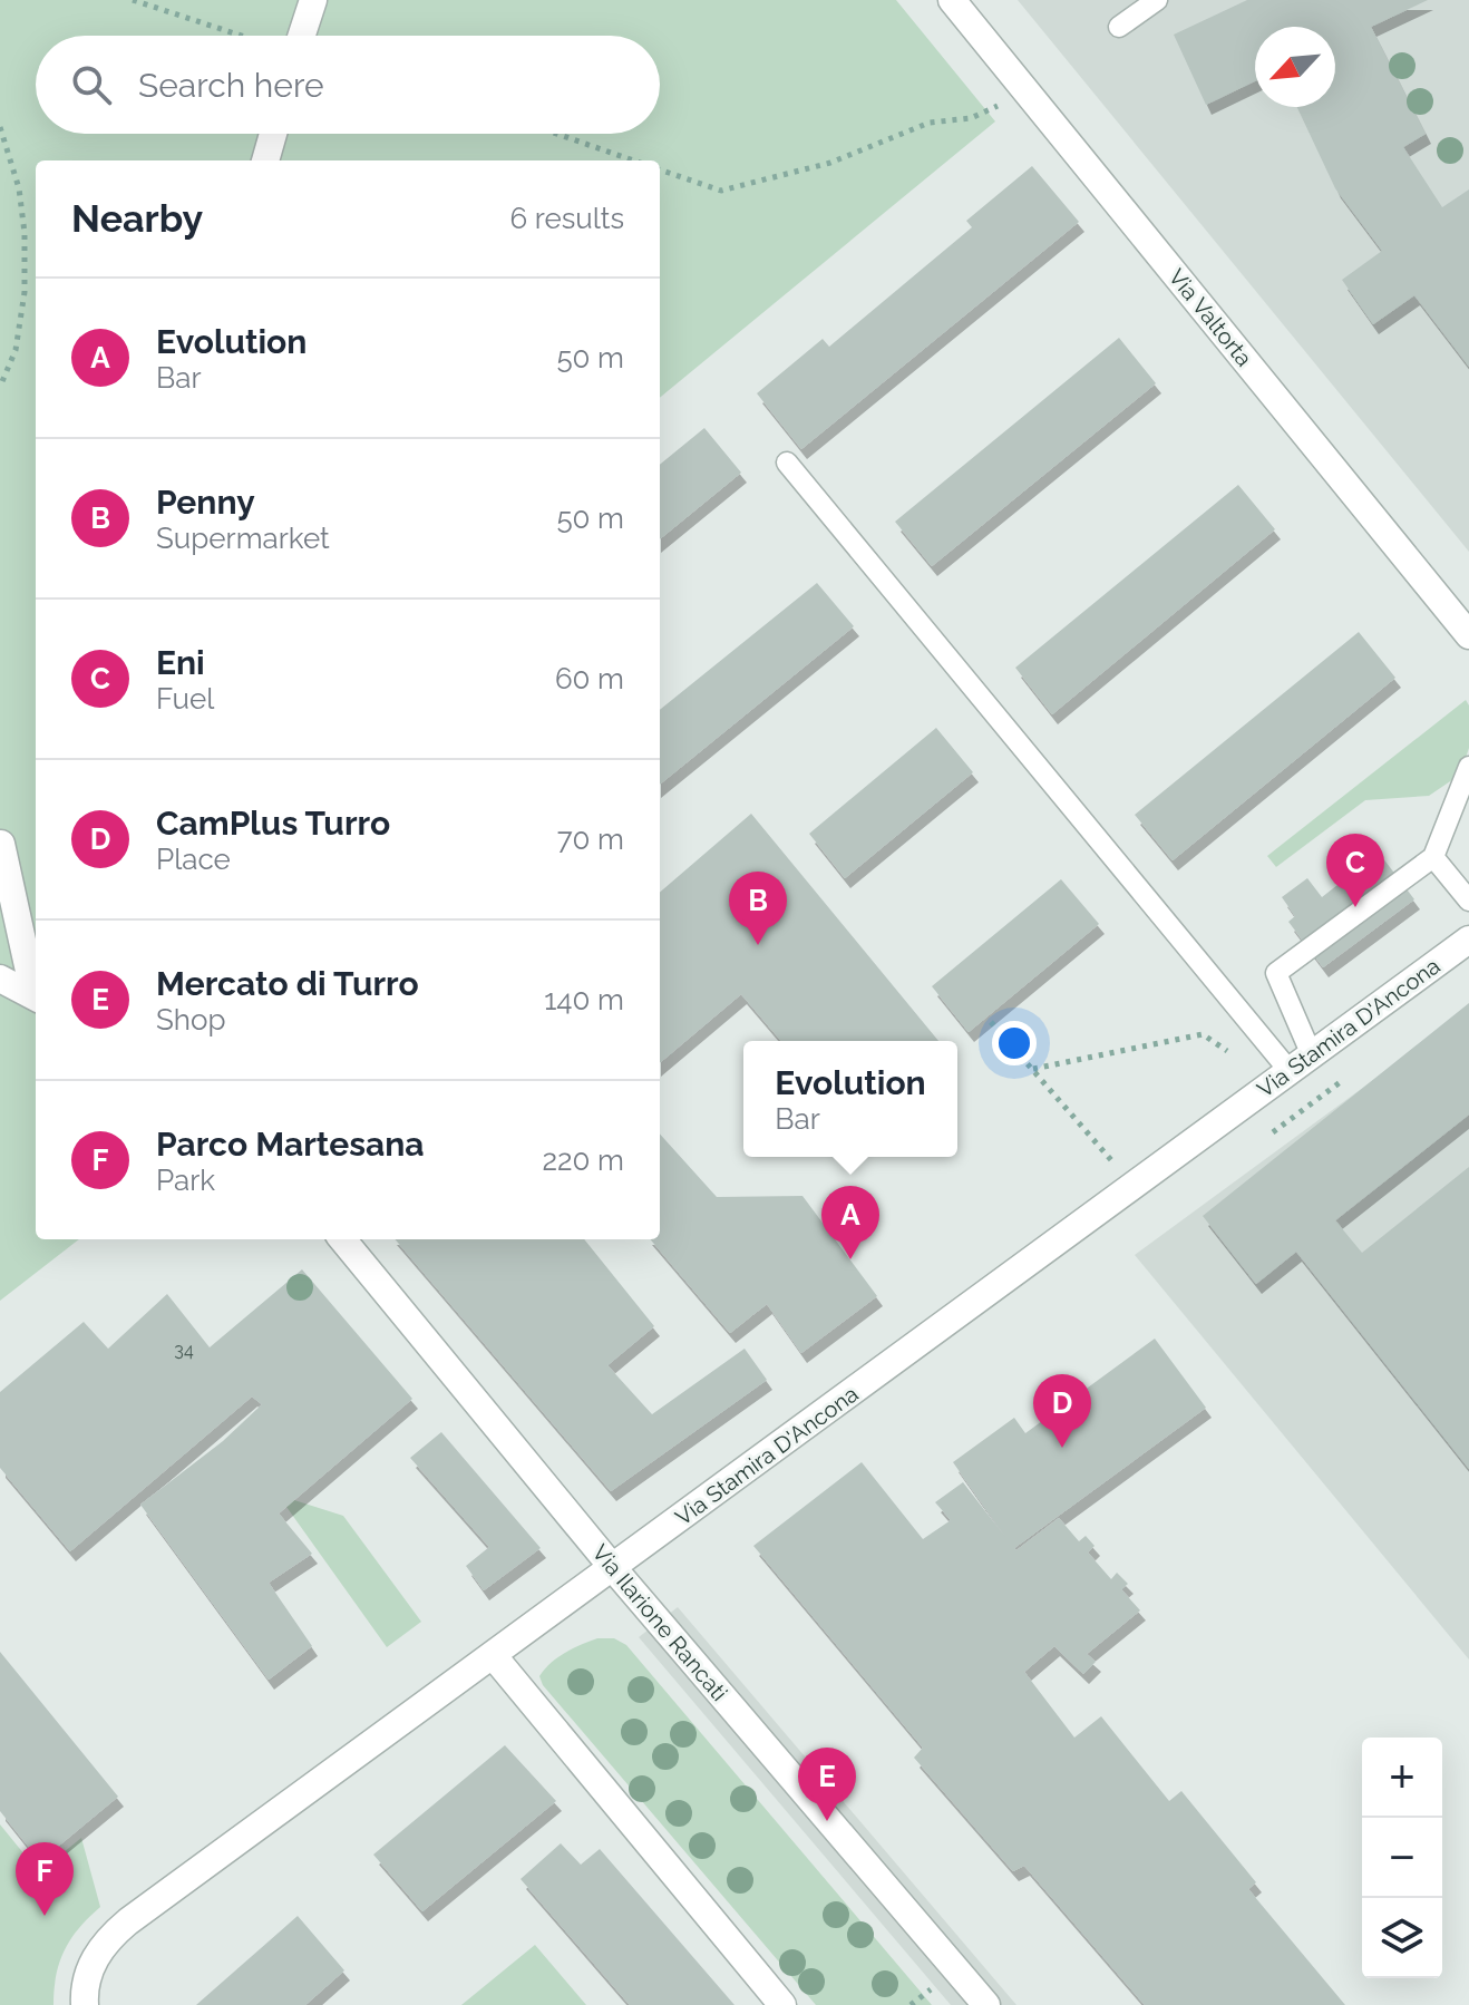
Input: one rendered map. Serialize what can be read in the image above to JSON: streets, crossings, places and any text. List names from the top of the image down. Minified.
{"streets":{"street":["Via Valtorta","Via Stamira D'Ancona","Via Ilarione Rancati"]},"crossings":[["Via Stamira D'Ancona","Via Ilarione Rancati"]],"house_numbers":["34"],"north":"bottom left","page":{"search":"Search here","heading":["Nearby","6 results"],"list":[{"mark":"A","name":"Evolution","note":"Bar","value":"50 m"},{"mark":"B","name":"Penny","note":"Supermarket","value":"50 m"},{"mark":"C","name":"Eni","note":"Fuel","value":"60 m"},{"mark":"D","name":"CamPlus Turro","note":"Place","value":"70 m"},{"mark":"E","name":"Mercato di Turro","note":"Shop","value":"140 m"},{"mark":"F","name":"Parco Martesana","note":"Park","value":"220 m"}],"pins":["C","B","A","D","E","F"],"popup":["Evolution","Bar"],"map_buttons":["+","−"]}}
